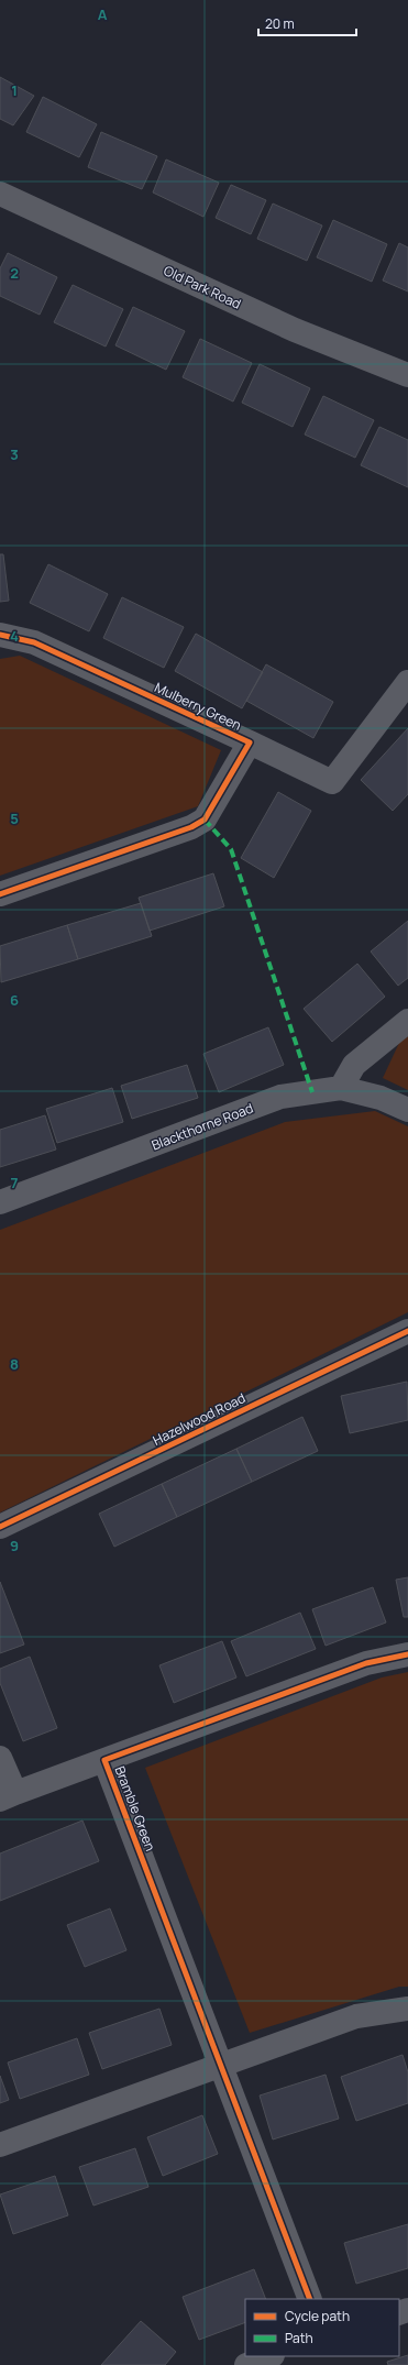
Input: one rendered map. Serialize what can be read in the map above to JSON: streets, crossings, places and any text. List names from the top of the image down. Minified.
{"streets":{"street":["Old Park Road","Mulberry Green","Blackthorne Road","Hazelwood Road","Bramble Green"]},"legend":["Cycle path","Path"],"scale_bar":"20 m","grid":{"columns":["A"],"rows":["1","2","3","4","5","6","7","8","9"]}}
